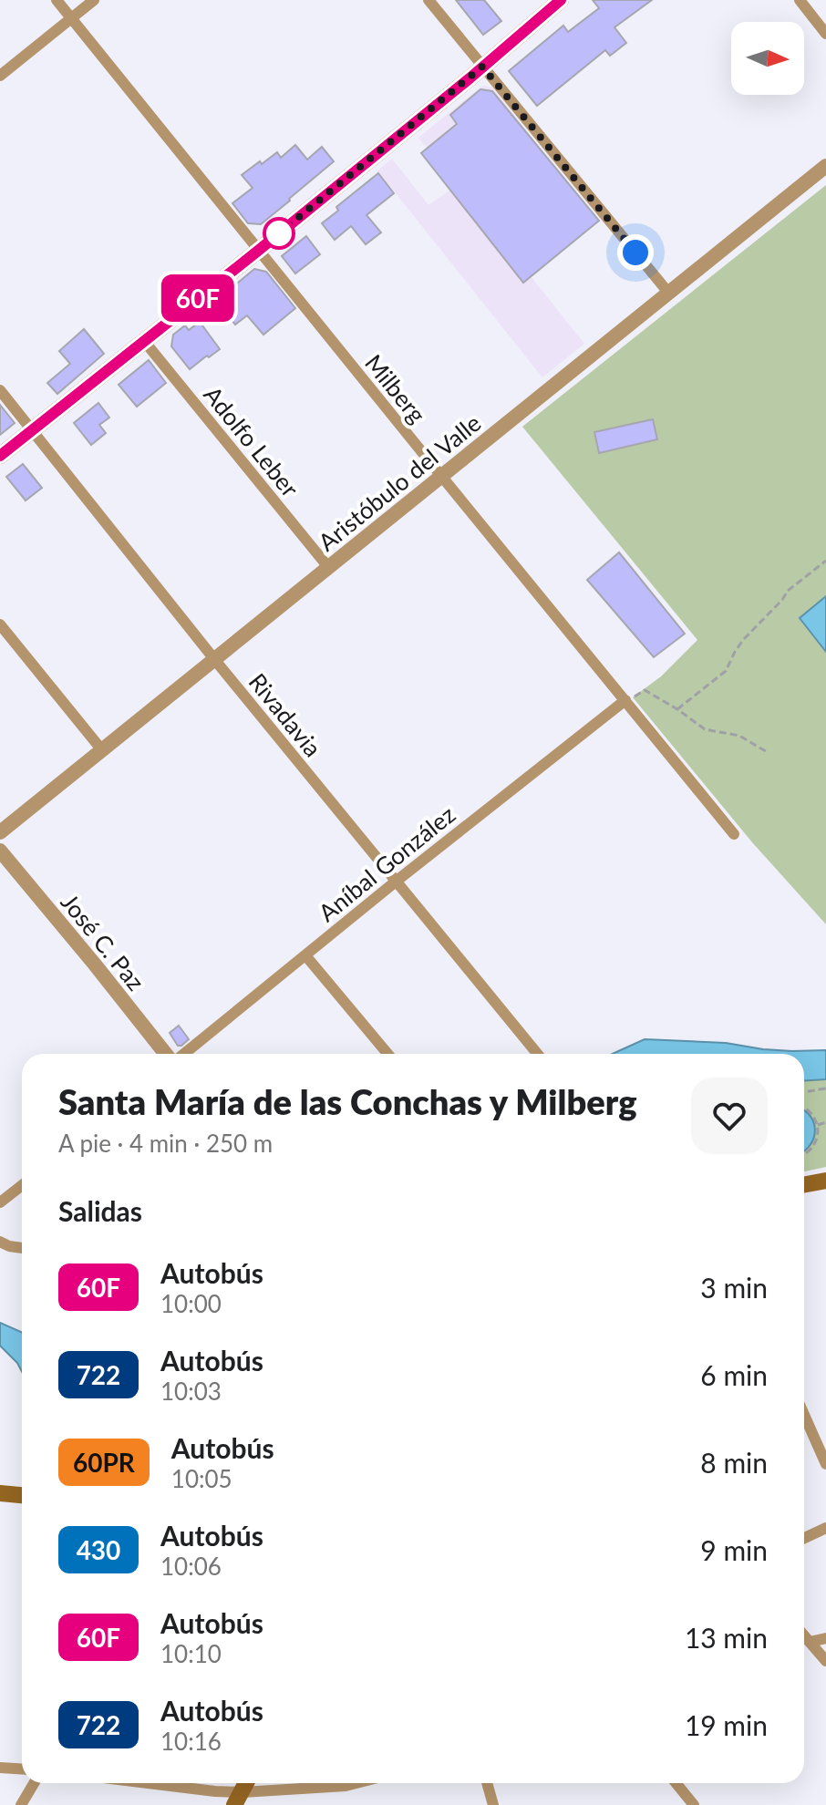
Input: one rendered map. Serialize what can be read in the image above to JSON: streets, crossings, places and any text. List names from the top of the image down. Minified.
{"streets":{"street":["Milberg","Adolfo Leber","Aristóbulo del Valle","Rivadavia","Aníbal González","José C. Paz"]},"crossings":[["Milberg","Aristóbulo del Valle"],["Milberg","Aníbal González"],["Adolfo Leber","Aristóbulo del Valle"],["Aristóbulo del Valle","Rivadavia"],["Rivadavia","Aníbal González"]],"lines":["bus line 60F"],"north":"right","page":{"on_map":"60F","heading":[["Santa María de las Conchas y Milberg","A pie · 4 min · 250 m"],"Salidas"],"list":[{"mark":"60F","name":"Autobús","note":"10:00","value":"3 min"},{"mark":"722","name":"Autobús","note":"10:03","value":"6 min"},{"mark":"60PR","name":"Autobús","note":"10:05","value":"8 min"},{"mark":"430","name":"Autobús","note":"10:06","value":"9 min"},{"mark":"60F","name":"Autobús","note":"10:10","value":"13 min"},{"mark":"722","name":"Autobús","note":"10:16","value":"19 min"}]}}
